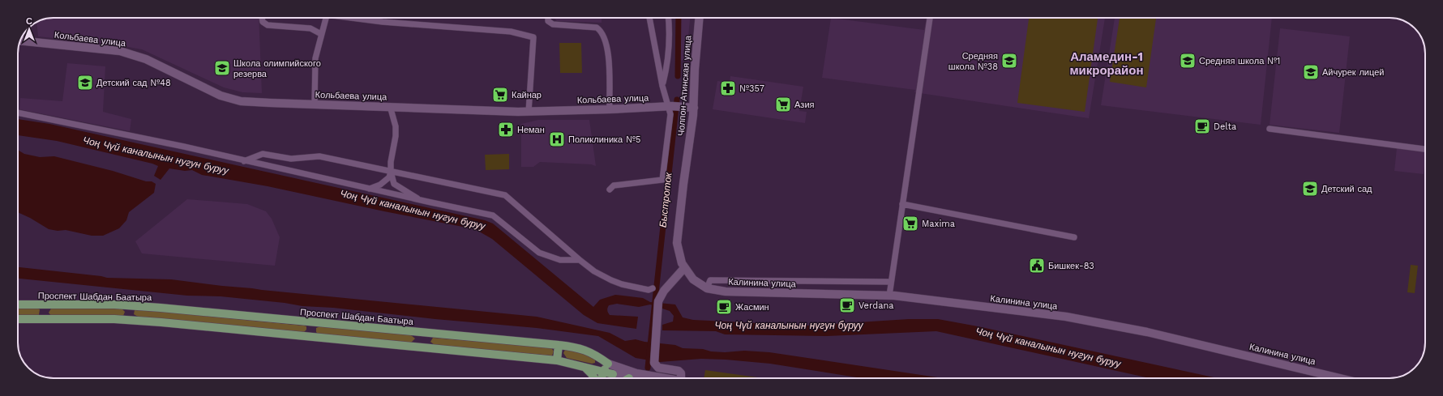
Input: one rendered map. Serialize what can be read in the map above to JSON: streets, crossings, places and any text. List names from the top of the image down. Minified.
{"streets":{"main road":["Кольбаева улица","Чолпон-Атинская улица","Калинина улица","Проспект Шабдан Баатыра"]},"crossings":[["Кольбаева улица","Чолпон-Атинская улица"],["Чолпон-Атинская улица","Калинина улица"]],"districts":["Аламедин-1 микрорайон"],"water":["Чоң Чүй каналынын нугун буруу","Быстроток"],"places":{"school or university":["Средняя школа №38","Средняя школа №1","Школа олимпийского резерва","Айчурек лицей","Детский сад №48","Детский сад"],"pharmacy":["№357","Неман"],"supermarket":["Кайнар","Азия","Maxima"],"cafe":["Delta","Verdana","Жасмин"],"hospital":["Поликлиника №5"],"public building":["Бишкек-83"]},"north":"top"}
